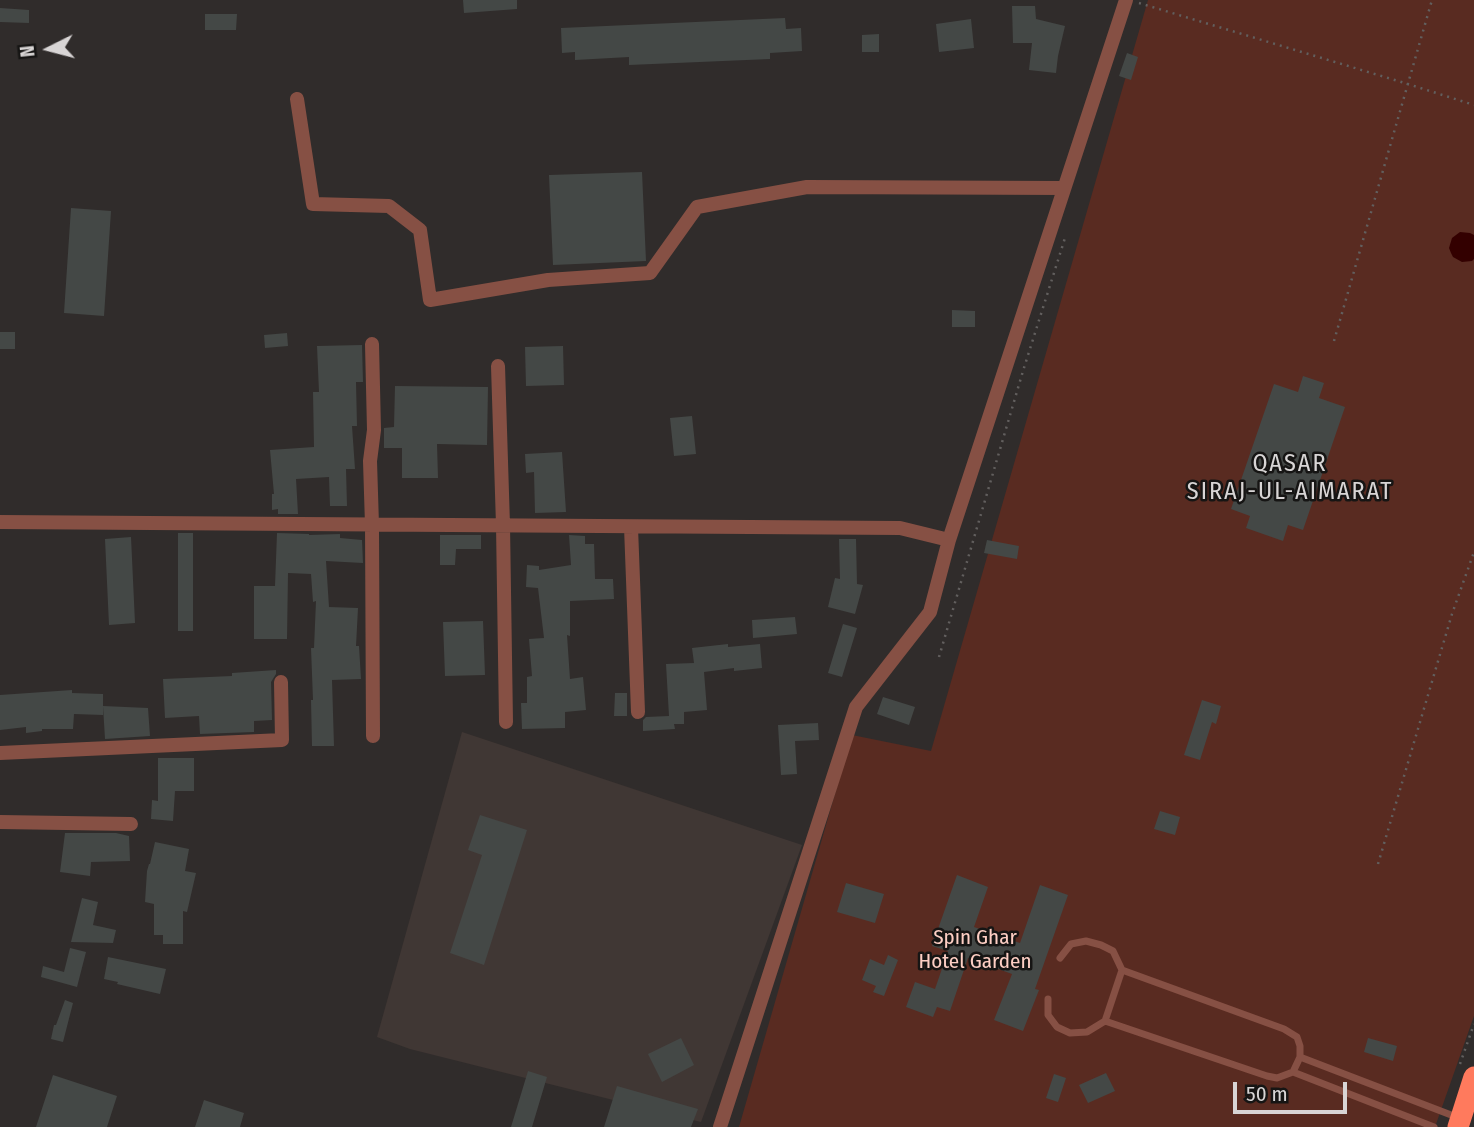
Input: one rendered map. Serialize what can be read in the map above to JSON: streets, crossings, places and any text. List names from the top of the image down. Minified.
{"districts":["QASAR SIRAJ-UL-AIMARAT"],"parks":["Spin Ghar Hotel Garden"],"scale_bar":"50 m","north":"left"}
